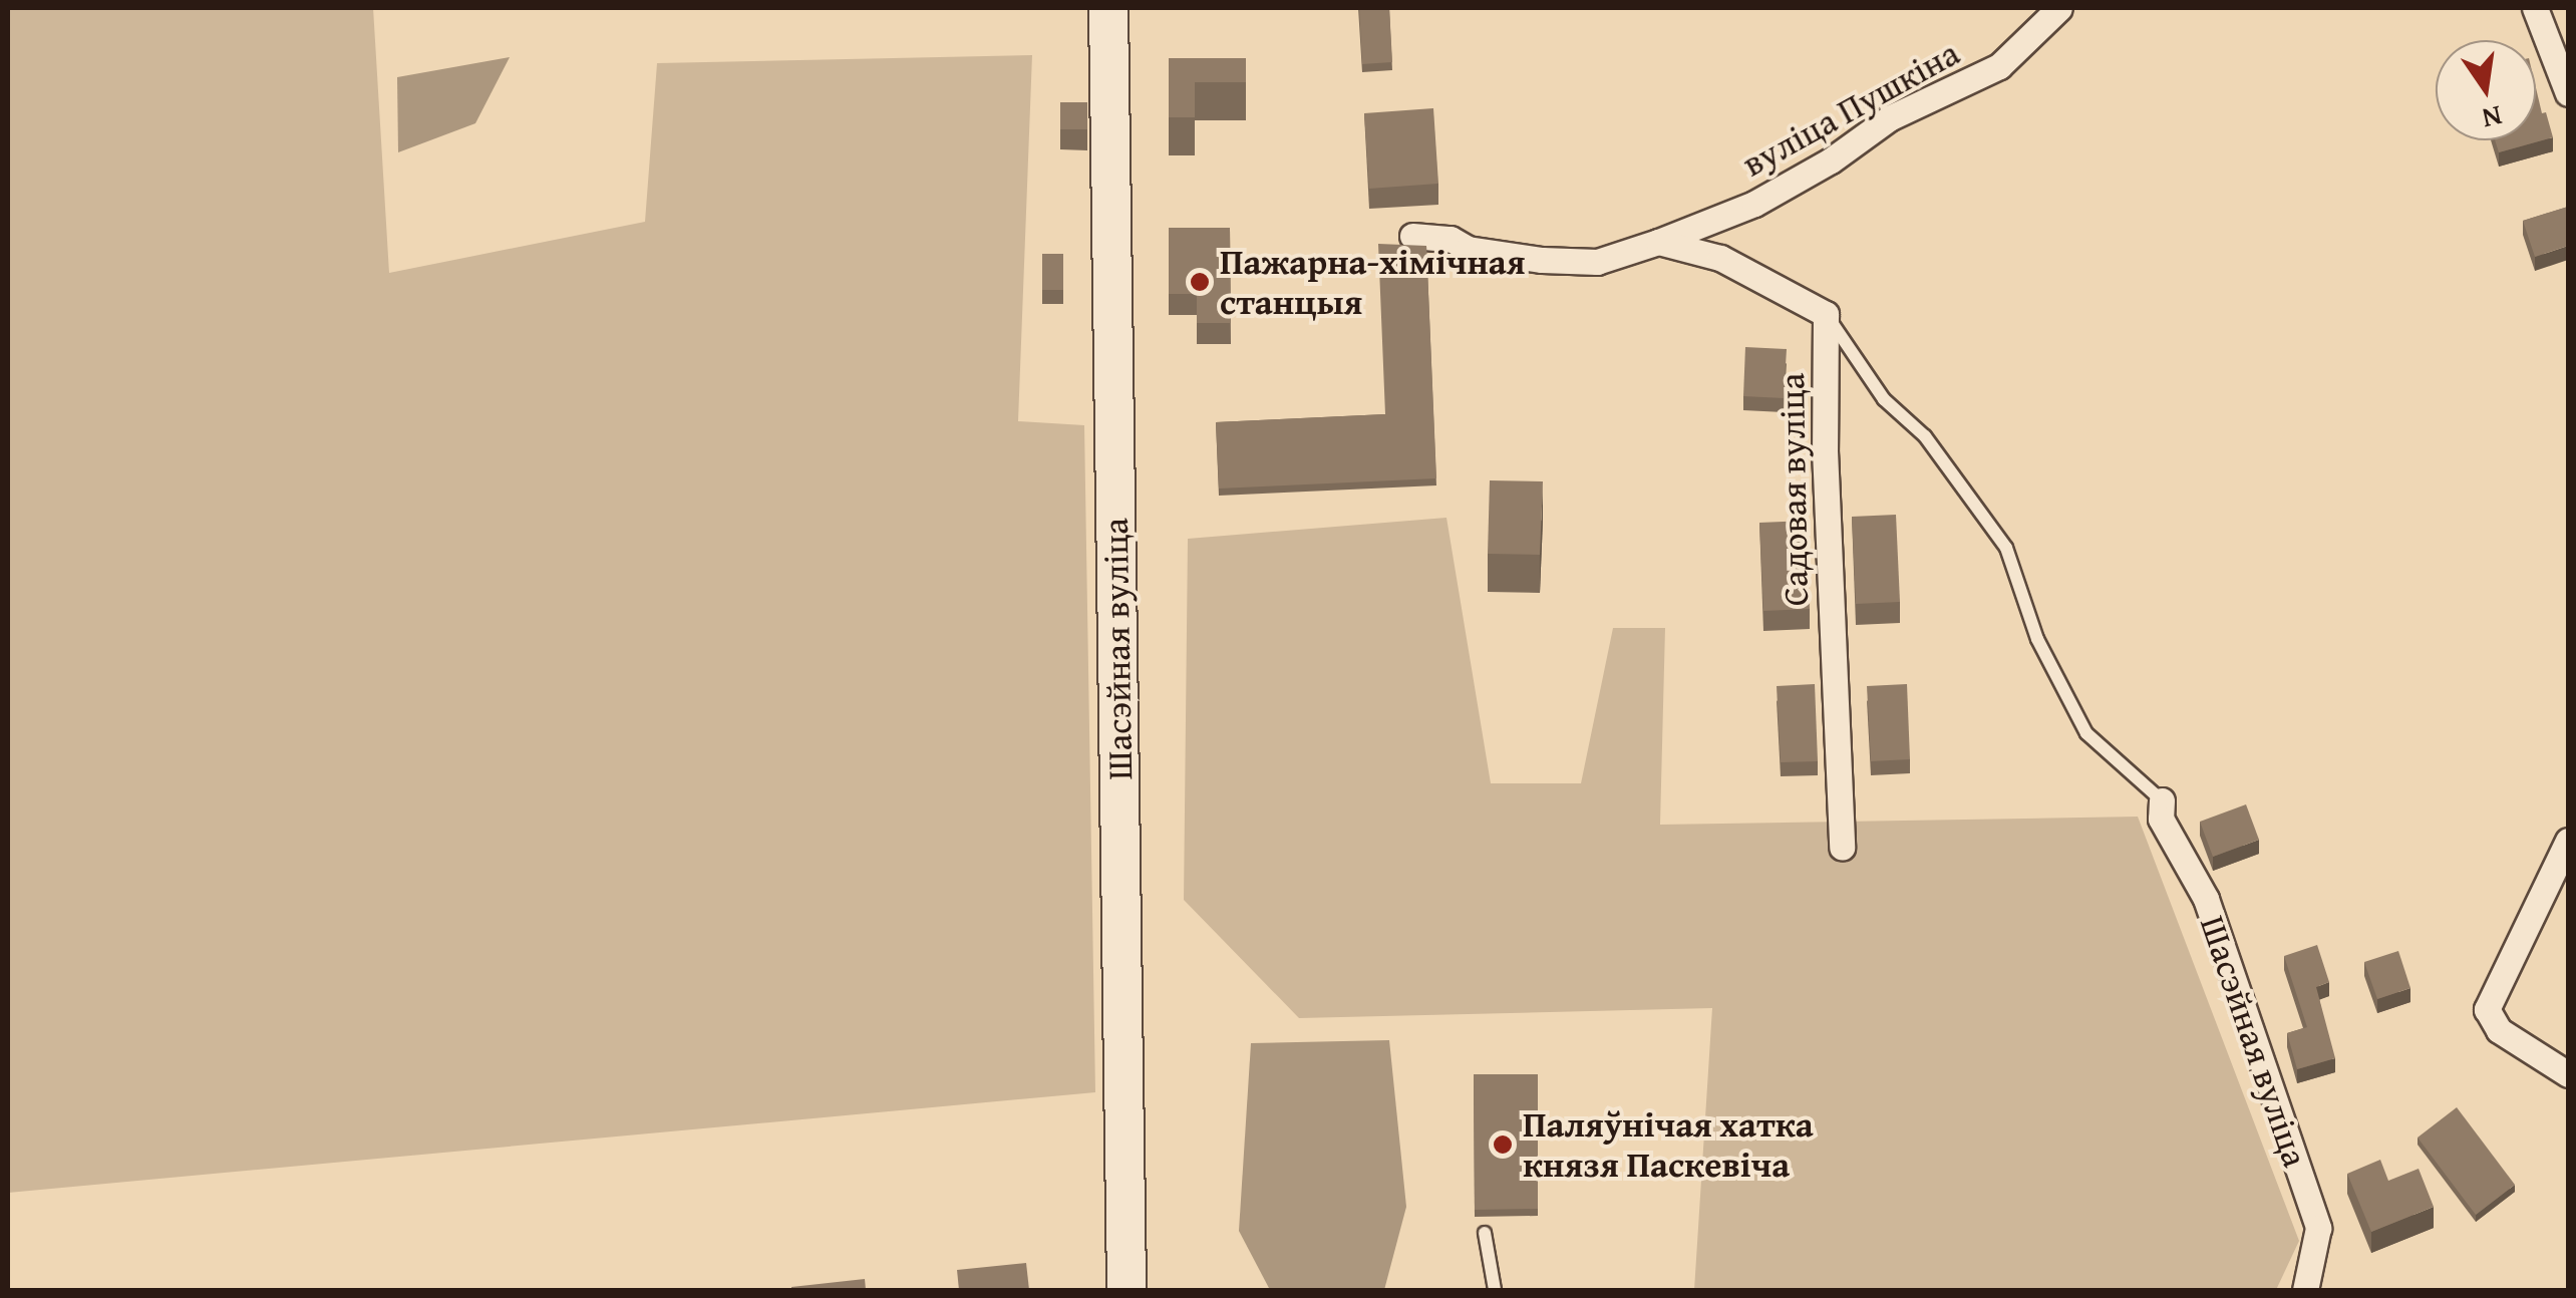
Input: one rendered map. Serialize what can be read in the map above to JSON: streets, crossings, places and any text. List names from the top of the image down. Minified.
{"streets":{"main road":["Шасэйная вуліца"],"street":["вуліца Пушкіна","Садовая вуліца"]},"places":["Пажарна-хімічная станцыя","Паляўнічая хатка князя Паскевіча"],"north":"bottom"}
